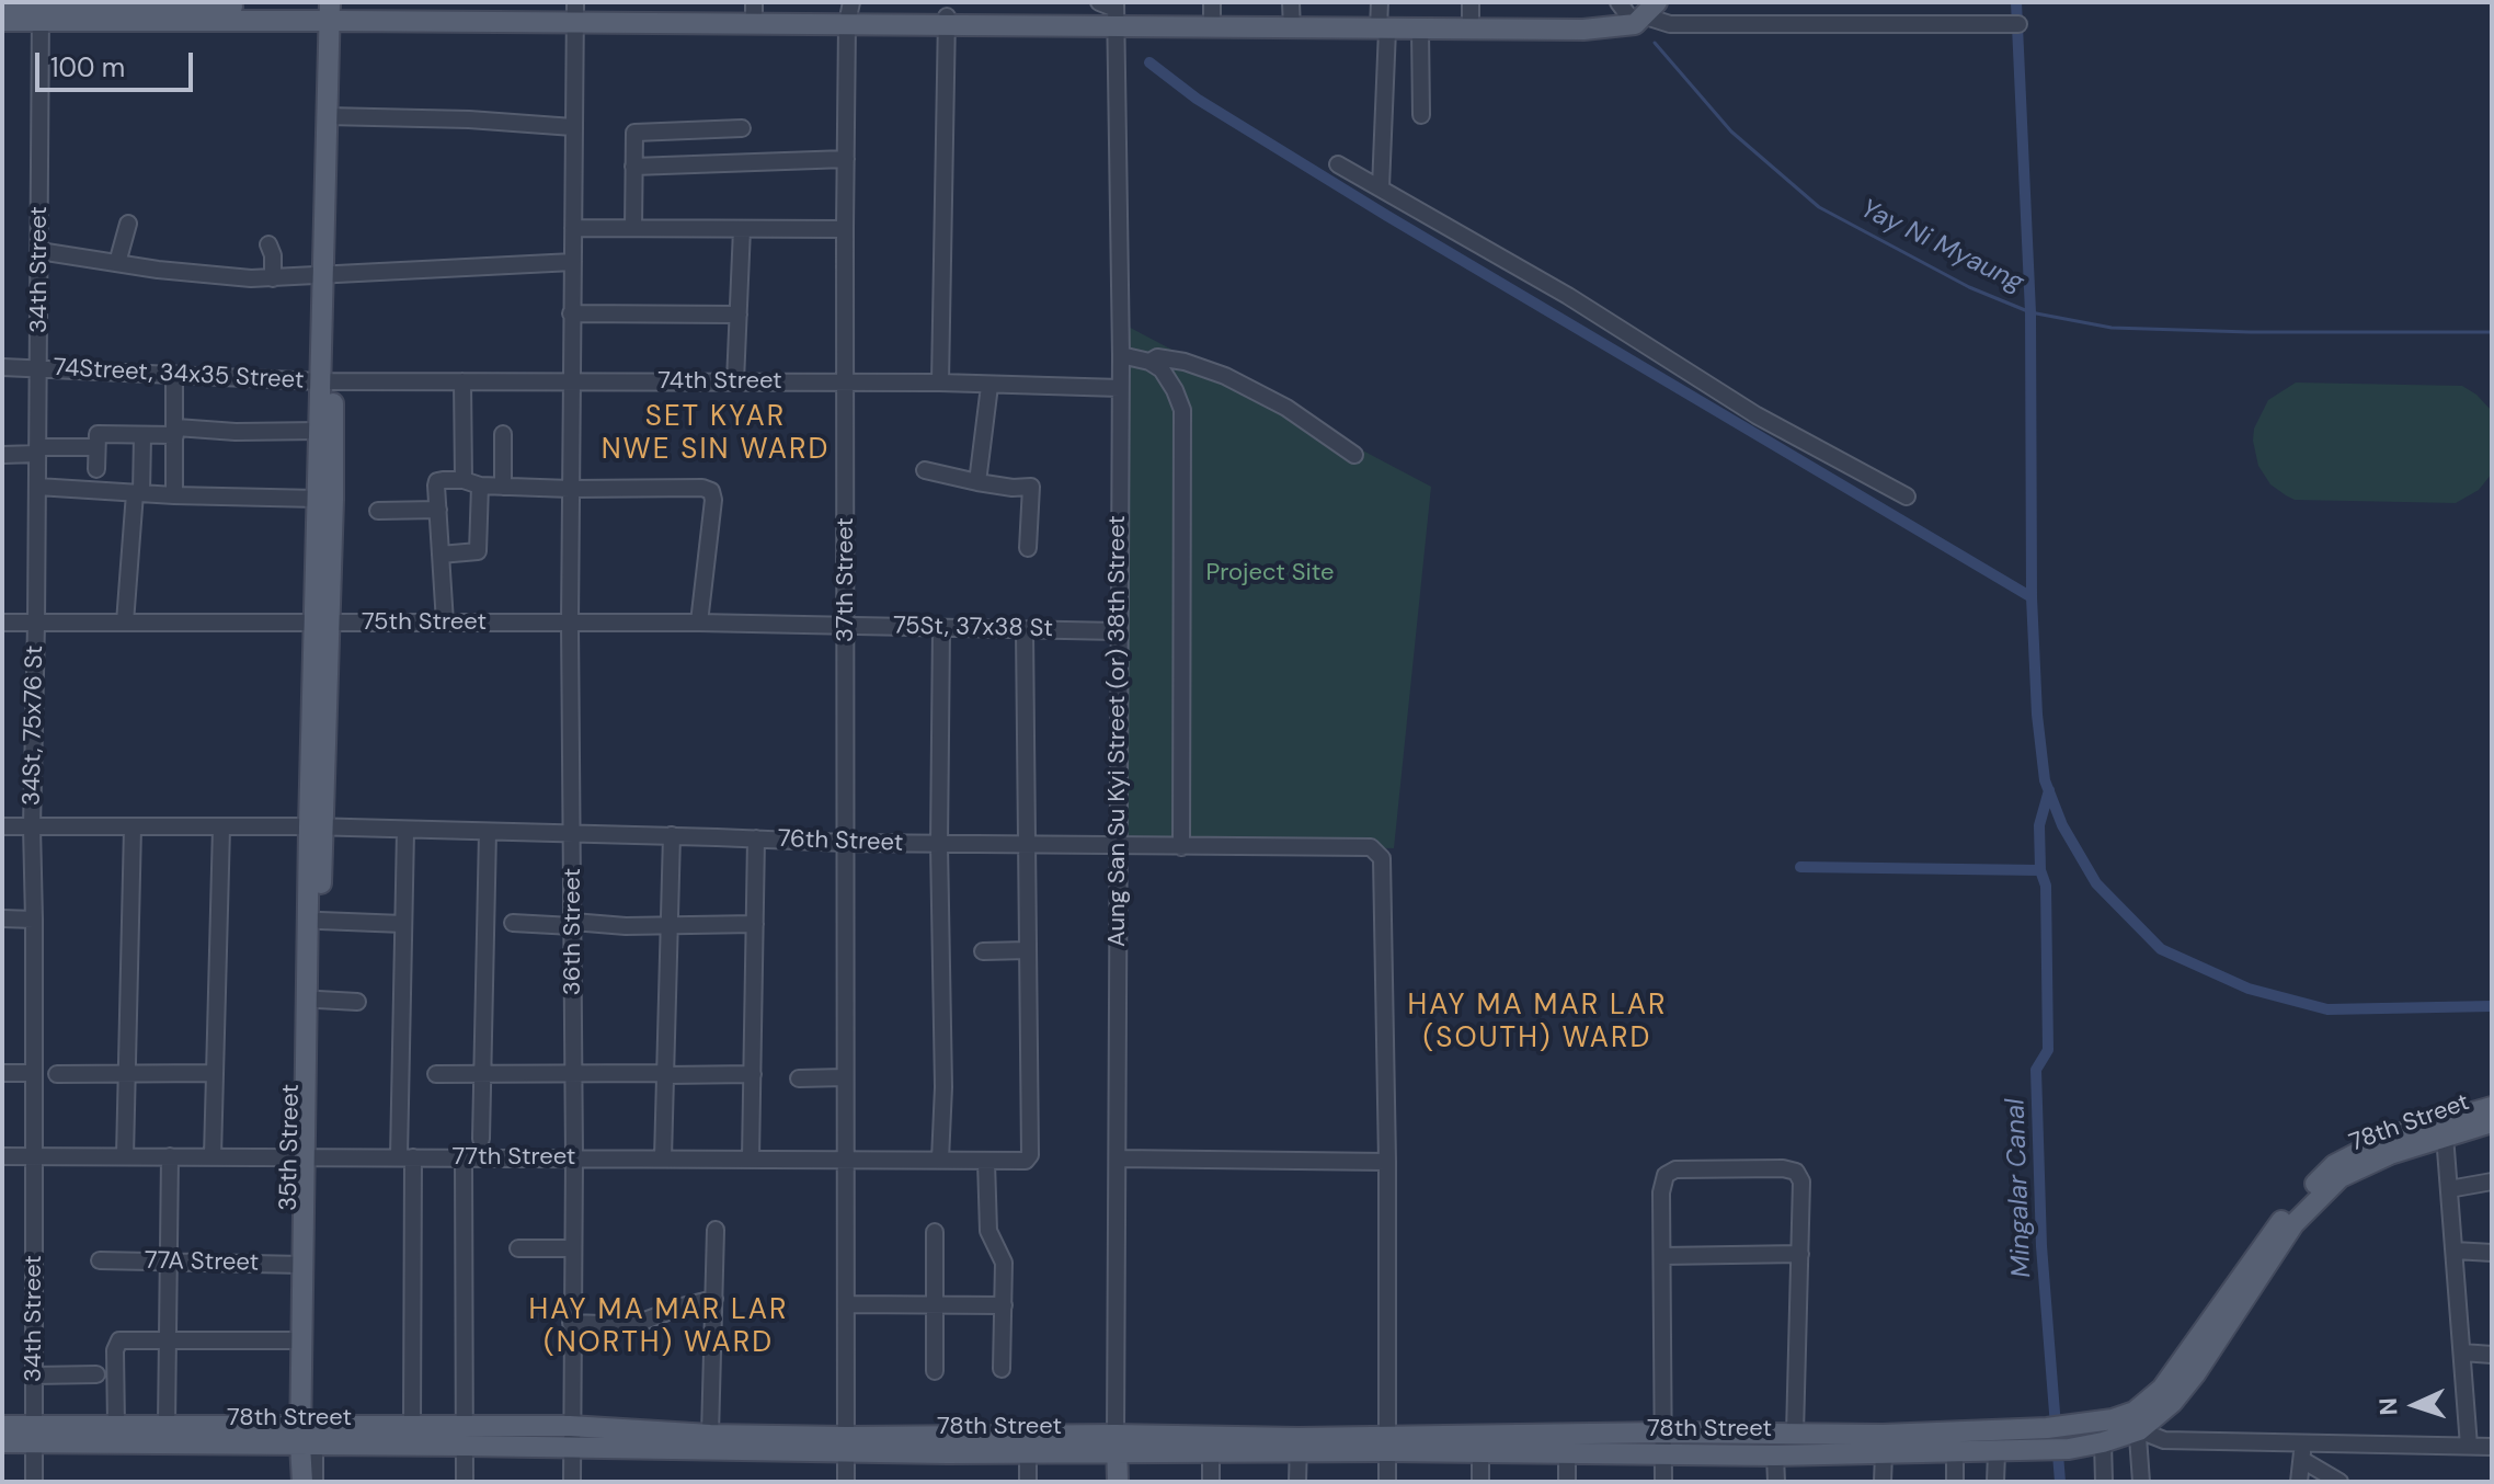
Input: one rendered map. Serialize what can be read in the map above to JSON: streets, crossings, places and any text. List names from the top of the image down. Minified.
{"streets":{"main road":["78th Street","35th Street"],"street":["34th Street","74Street, 34x35 Street","74th Street","37th Street","75th Street","75St, 37x38 St","34St, 75x76 St","Aung San Su Kyi Street (or) 38th Street","76th Street","36th Street","77th Street","77A Street"]},"crossings":[["34th Street","74Street, 34x35 Street"],["34th Street","75th Street"],["34th Street","34St, 75x76 St"],["34th Street","78th Street"],["34th Street","77th Street"],["74Street, 34x35 Street","74th Street"],["74th Street","37th Street"],["74th Street","Aung San Su Kyi Street (or) 38th Street"],["74th Street","36th Street"],["37th Street","75th Street"],["37th Street","75St, 37x38 St"],["37th Street","76th Street"],["37th Street","78th Street"],["37th Street","77th Street"],["75th Street","75St, 37x38 St"],["75th Street","34St, 75x76 St"],["75th Street","36th Street"],["75St, 37x38 St","Aung San Su Kyi Street (or) 38th Street"],["34St, 75x76 St","76th Street"],["Aung San Su Kyi Street (or) 38th Street","76th Street"],["Aung San Su Kyi Street (or) 38th Street","78th Street"],["76th Street","36th Street"],["76th Street","35th Street"],["36th Street","78th Street"],["36th Street","77th Street"],["78th Street","35th Street"],["35th Street","77th Street"],["35th Street","77A Street"]],"districts":["SET KYAR NWE SIN WARD","HAY MA MAR LAR (SOUTH) WARD","HAY MA MAR LAR (NORTH) WARD"],"water":["Yay Ni Myaung","Mingalar Canal"],"parks":["Project Site"],"scale_bar":"100 m","north":"left"}
